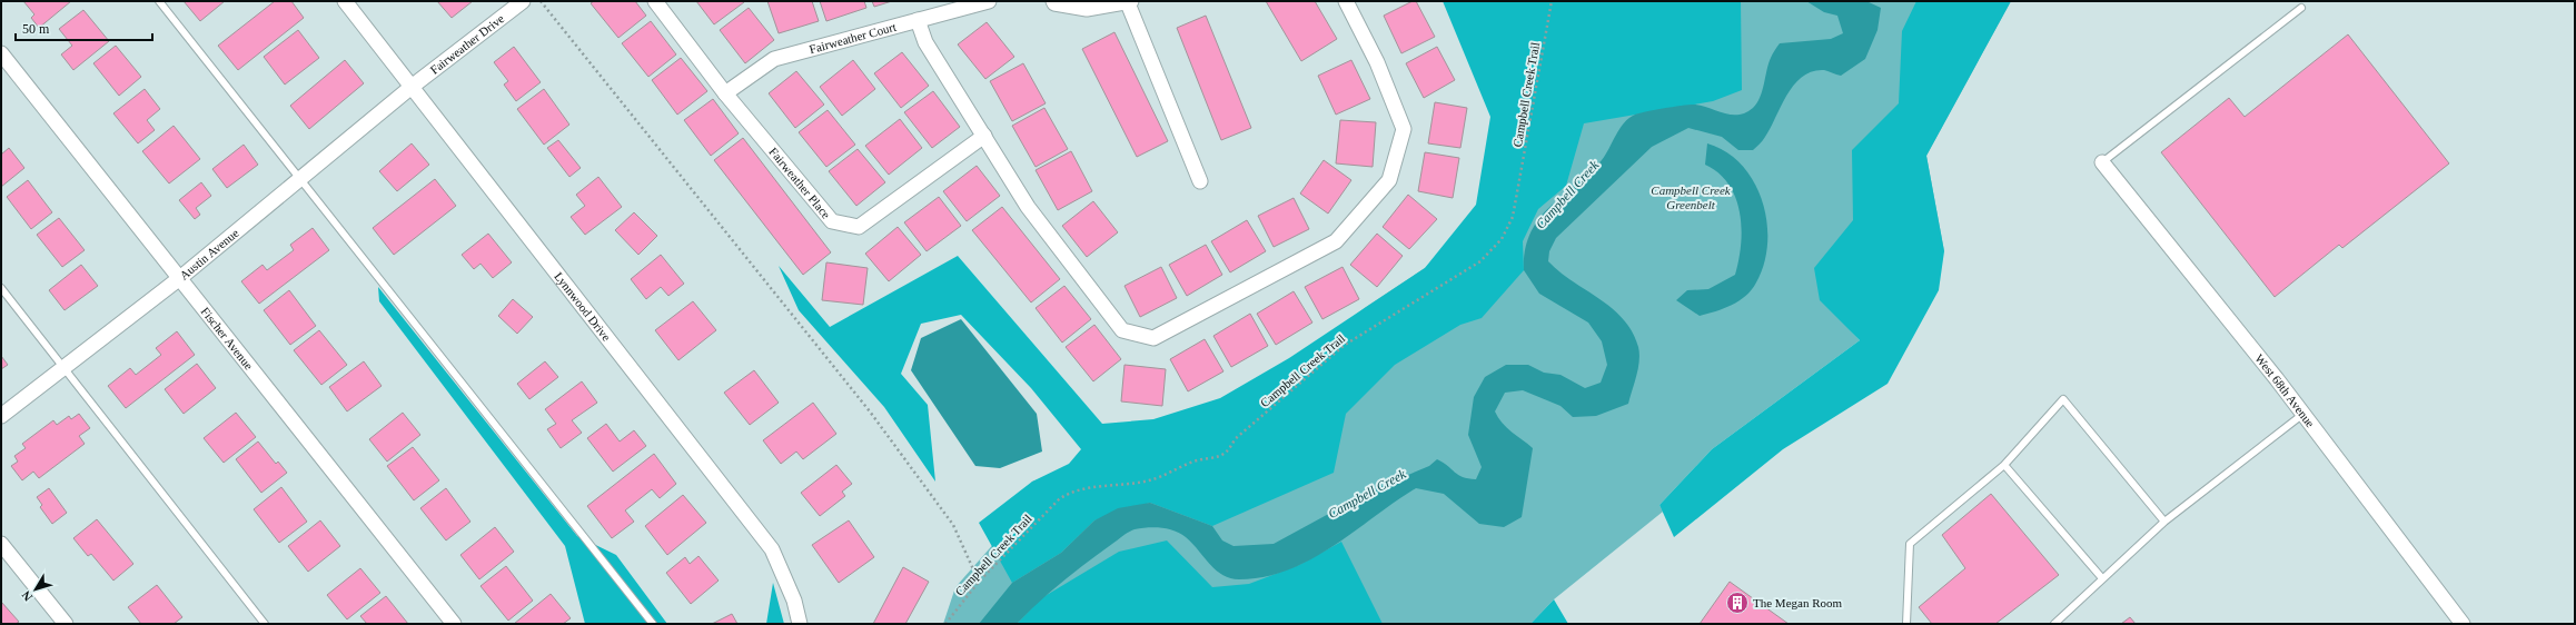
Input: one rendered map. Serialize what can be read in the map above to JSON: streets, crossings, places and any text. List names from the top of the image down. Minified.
{"streets":{"street":["Fairweather Court","Fairweather Drive","Fairweather Place","Austin Avenue","Lynnwood Drive","Fischer Avenue","West 68th Avenue"],"path":["Campbell Creek Trail"]},"crossings":[["Fairweather Court","Fairweather Place"],["Fairweather Drive","Austin Avenue"],["Fairweather Drive","Lynnwood Drive"],["Austin Avenue","Lynnwood Drive"],["Austin Avenue","Fischer Avenue"]],"water":["Campbell Creek"],"parks":["Campbell Creek Greenbelt"],"places":{"building":["The Megan Room"]},"scale_bar":"50 m","north":"bottom left"}
